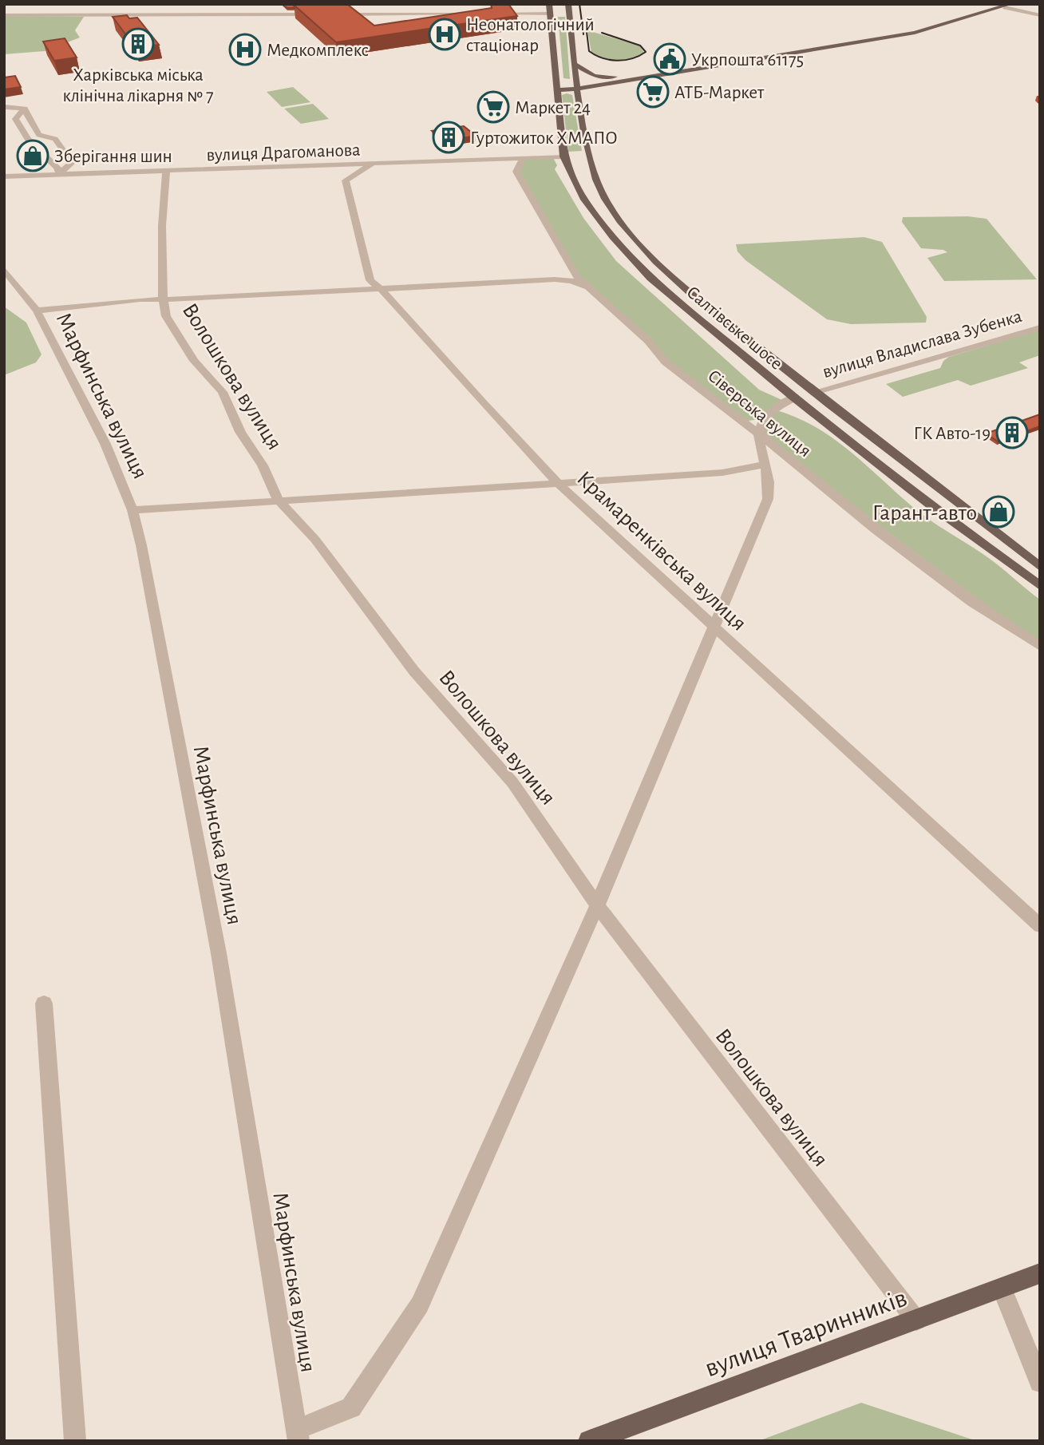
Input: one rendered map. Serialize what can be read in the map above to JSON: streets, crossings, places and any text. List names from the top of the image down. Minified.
{"streets":{"main road":["Салтівське шосе","вулиця Тваринників"],"street":["вулиця Драгоманова","вулиця Владислава Зубенка","Волошкова вулиця","Марфинська вулиця","Сіверська вулиця","Крамаренківська вулиця"]},"crossings":[["вулиця Драгоманова","Салтівське шосе"],["вулиця Драгоманова","Волошкова вулиця"],["вулиця Драгоманова","Сіверська вулиця"],["вулиця Драгоманова","Крамаренківська вулиця"],["Салтівське шосе","вулиця Владислава Зубенка"],["Волошкова вулиця","вулиця Тваринників"]],"places":{"hospital":["Неонатологічний стаціонар","Медкомплекс"],"building":["Харківська міська клінічна лікарня № 7","Гуртожиток ХМАПО","ГК Авто-19"],"public building":["Укрпошта 61175"],"supermarket":["АТБ-Маркет","Маркет 24"],"shop":["Зберігання шин","Гарант-авто"]}}
